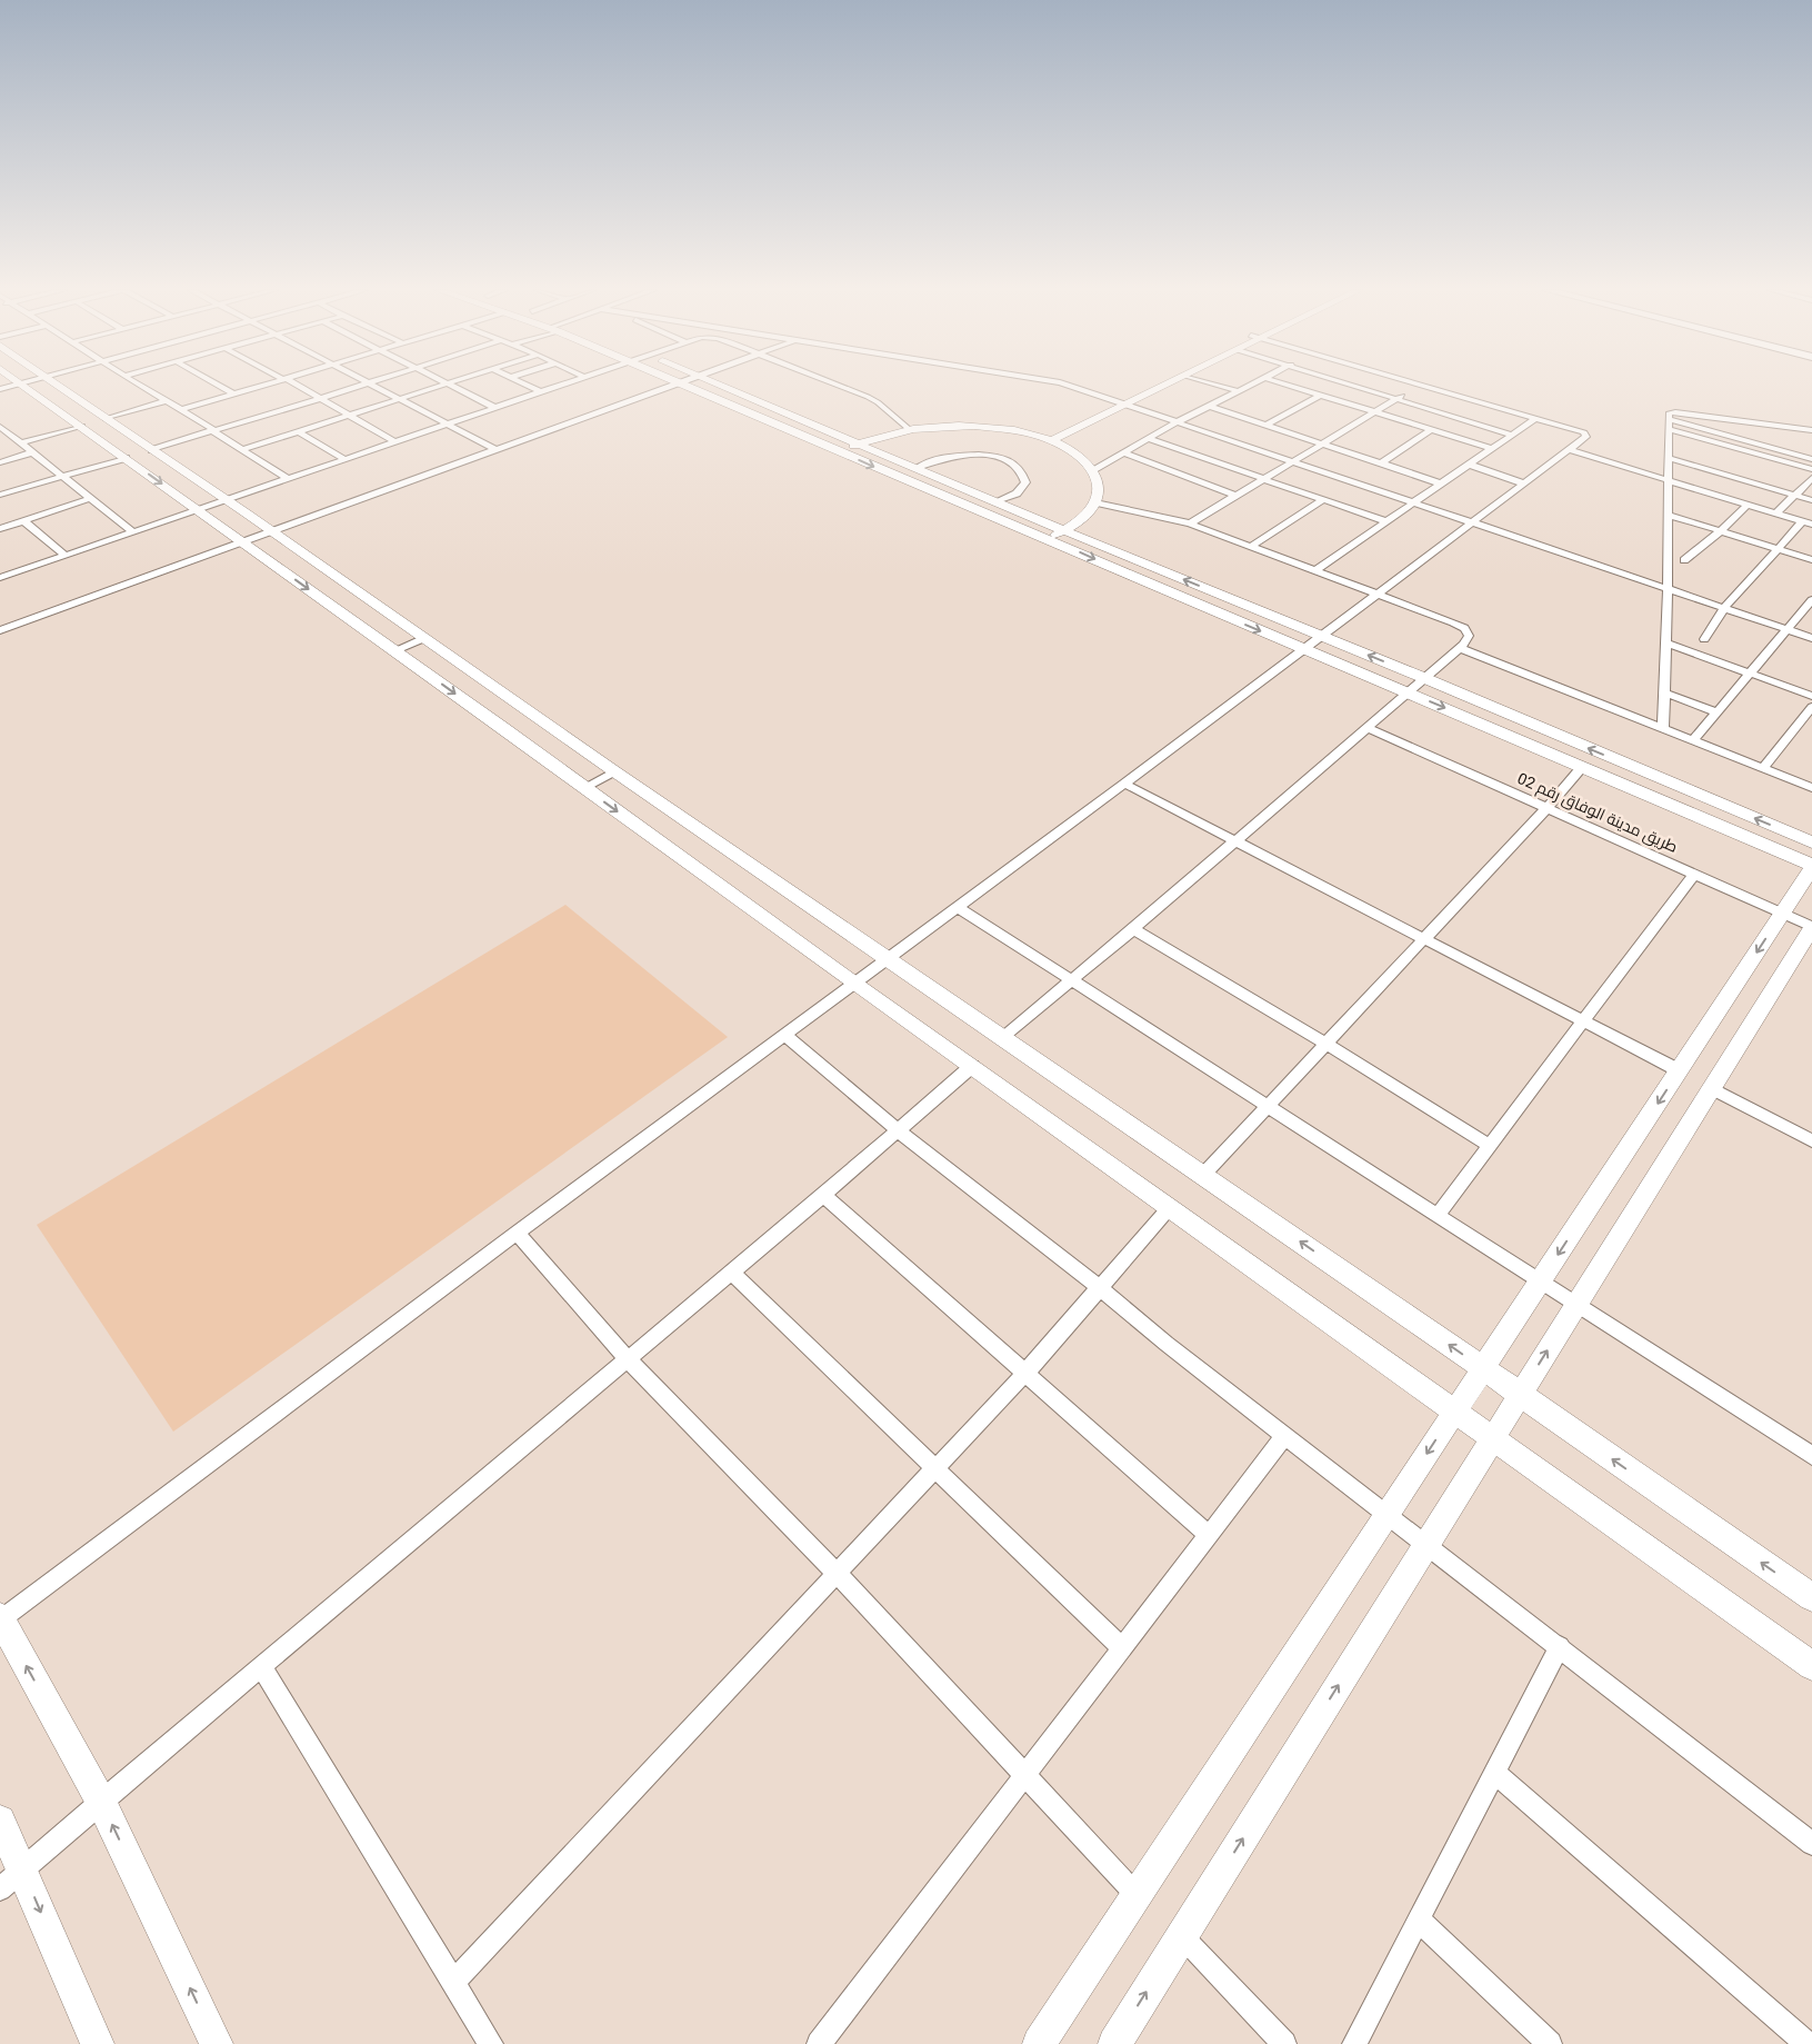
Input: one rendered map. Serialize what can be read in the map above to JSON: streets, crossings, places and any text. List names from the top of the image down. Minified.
{"streets":{"street":["طريق مدينة الوفاق رقم 02"]}}
